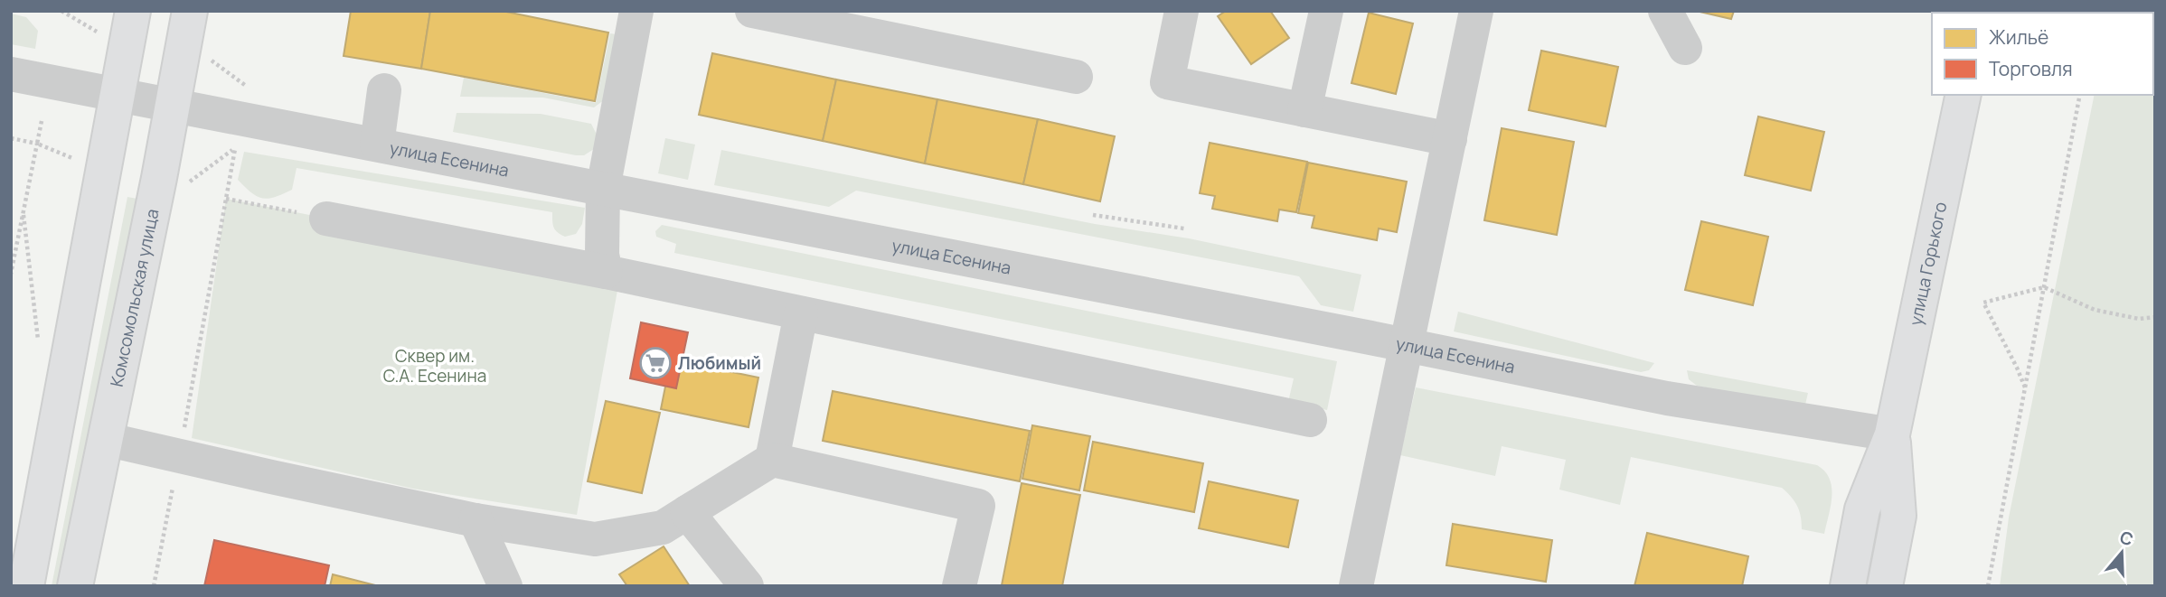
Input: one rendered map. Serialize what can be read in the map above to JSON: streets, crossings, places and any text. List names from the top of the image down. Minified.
{"streets":{"main road":["улица Горького","Комсомольская улица"],"street":["улица Есенина"]},"crossings":[["улица Есенина","улица Горького"],["улица Есенина","Комсомольская улица"]],"parks":["Сквер им. С.А. Есенина"],"places":{"supermarket":["Любимый"]},"legend":["Жильё","Торговля"],"north":"top"}
